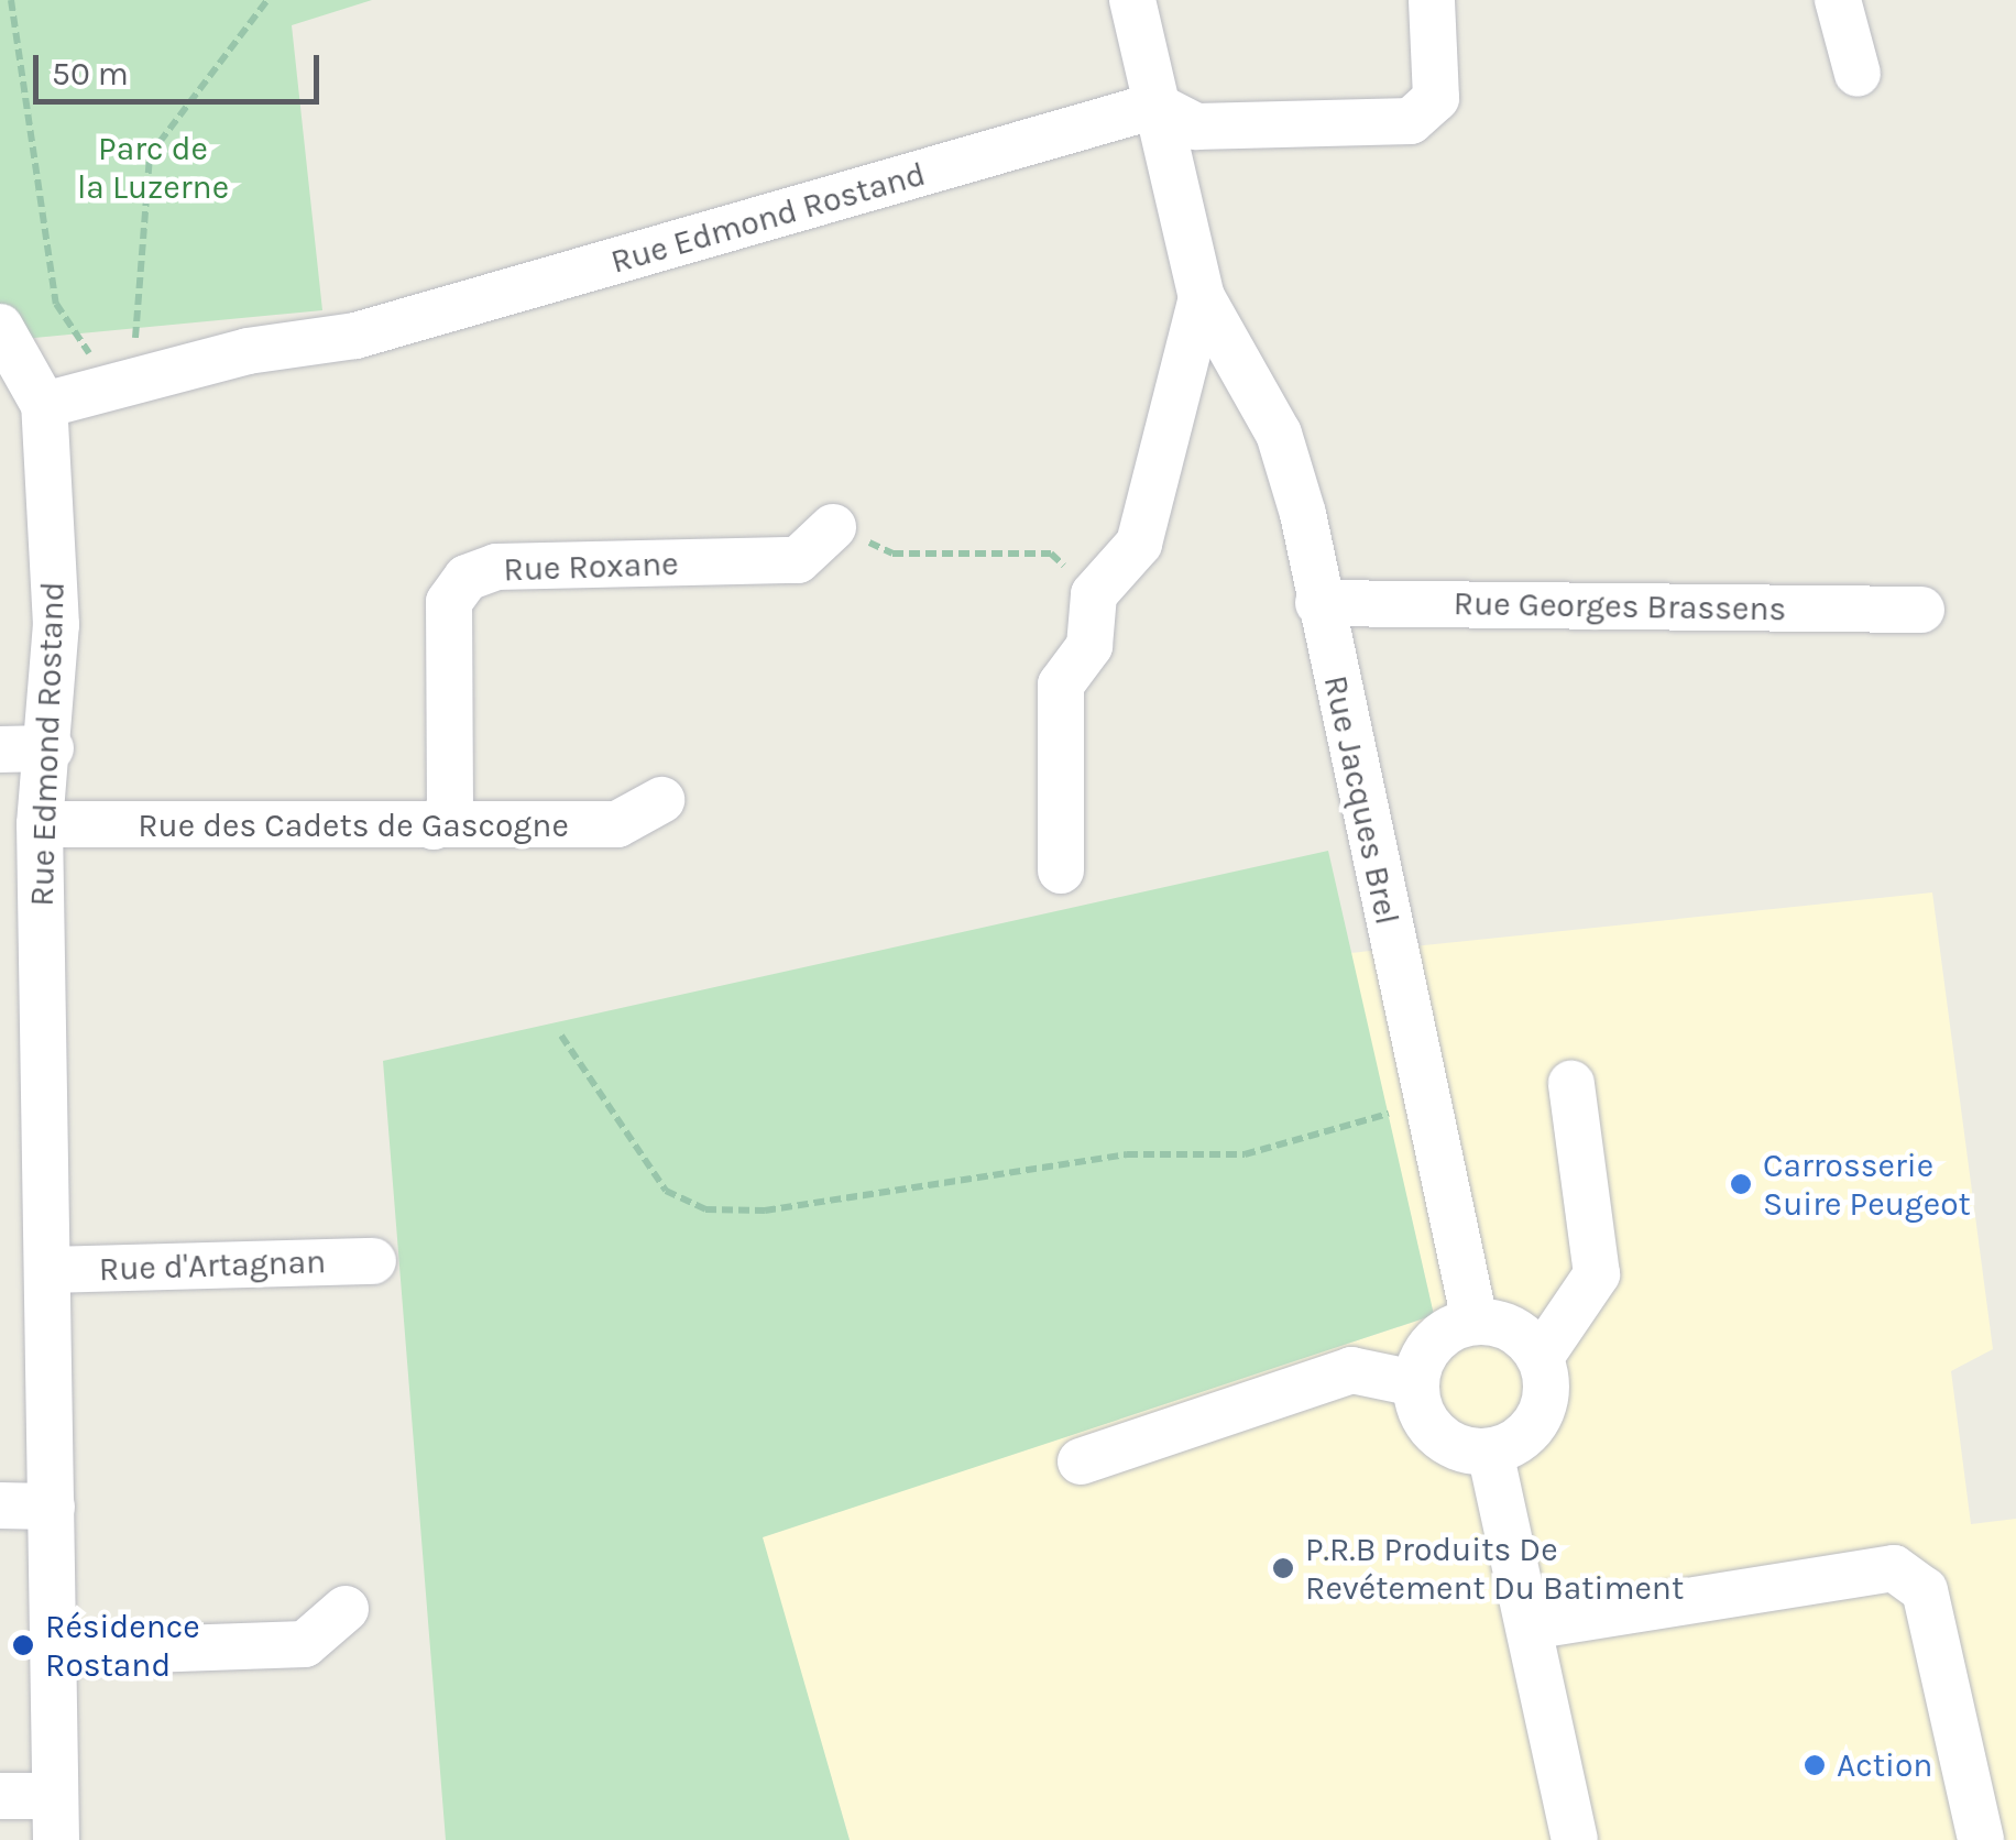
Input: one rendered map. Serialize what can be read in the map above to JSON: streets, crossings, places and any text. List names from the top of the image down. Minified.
{"streets":{"street":["Rue Edmond Rostand","Rue Roxane","Rue Georges Brassens","Rue Jacques Brel","Rue des Cadets de Gascogne","Rue d'Artagnan"]},"crossings":[["Rue Edmond Rostand","Rue des Cadets de Gascogne"],["Rue Edmond Rostand","Rue d'Artagnan"],["Rue Roxane","Rue des Cadets de Gascogne"],["Rue Georges Brassens","Rue Jacques Brel"]],"parks":["Parc de la Luzerne"],"places":["Carrosserie Suire Peugeot","P.R.B Produits De Revétement Du Batiment","Résidence Rostand","Action"],"scale_bar":"50 m"}
